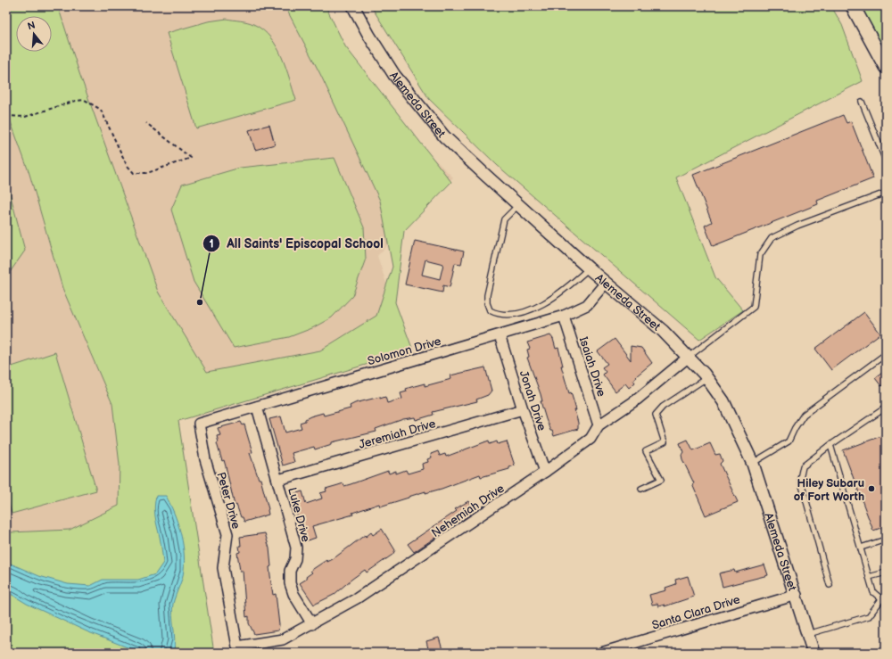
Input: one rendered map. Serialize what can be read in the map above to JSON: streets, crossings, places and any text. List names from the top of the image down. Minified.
{"streets":{"street":["Alemeda Street","Solomon Drive","Isaiah Drive","Jonah Drive","Jeremiah Drive","Peter Drive","Nehemiah Drive","Luke Drive","Santa Clara Drive"]},"crossings":[["Alemeda Street","Solomon Drive"],["Alemeda Street","Nehemiah Drive"],["Alemeda Street","Santa Clara Drive"],["Solomon Drive","Isaiah Drive"],["Solomon Drive","Jonah Drive"],["Solomon Drive","Peter Drive"],["Solomon Drive","Luke Drive"],["Isaiah Drive","Nehemiah Drive"],["Jonah Drive","Jeremiah Drive"],["Jonah Drive","Nehemiah Drive"],["Jeremiah Drive","Luke Drive"],["Peter Drive","Nehemiah Drive"],["Nehemiah Drive","Luke Drive"]],"places":["All Saints' Episcopal School","Hiley Subaru of Fort Worth"],"north":"top"}
